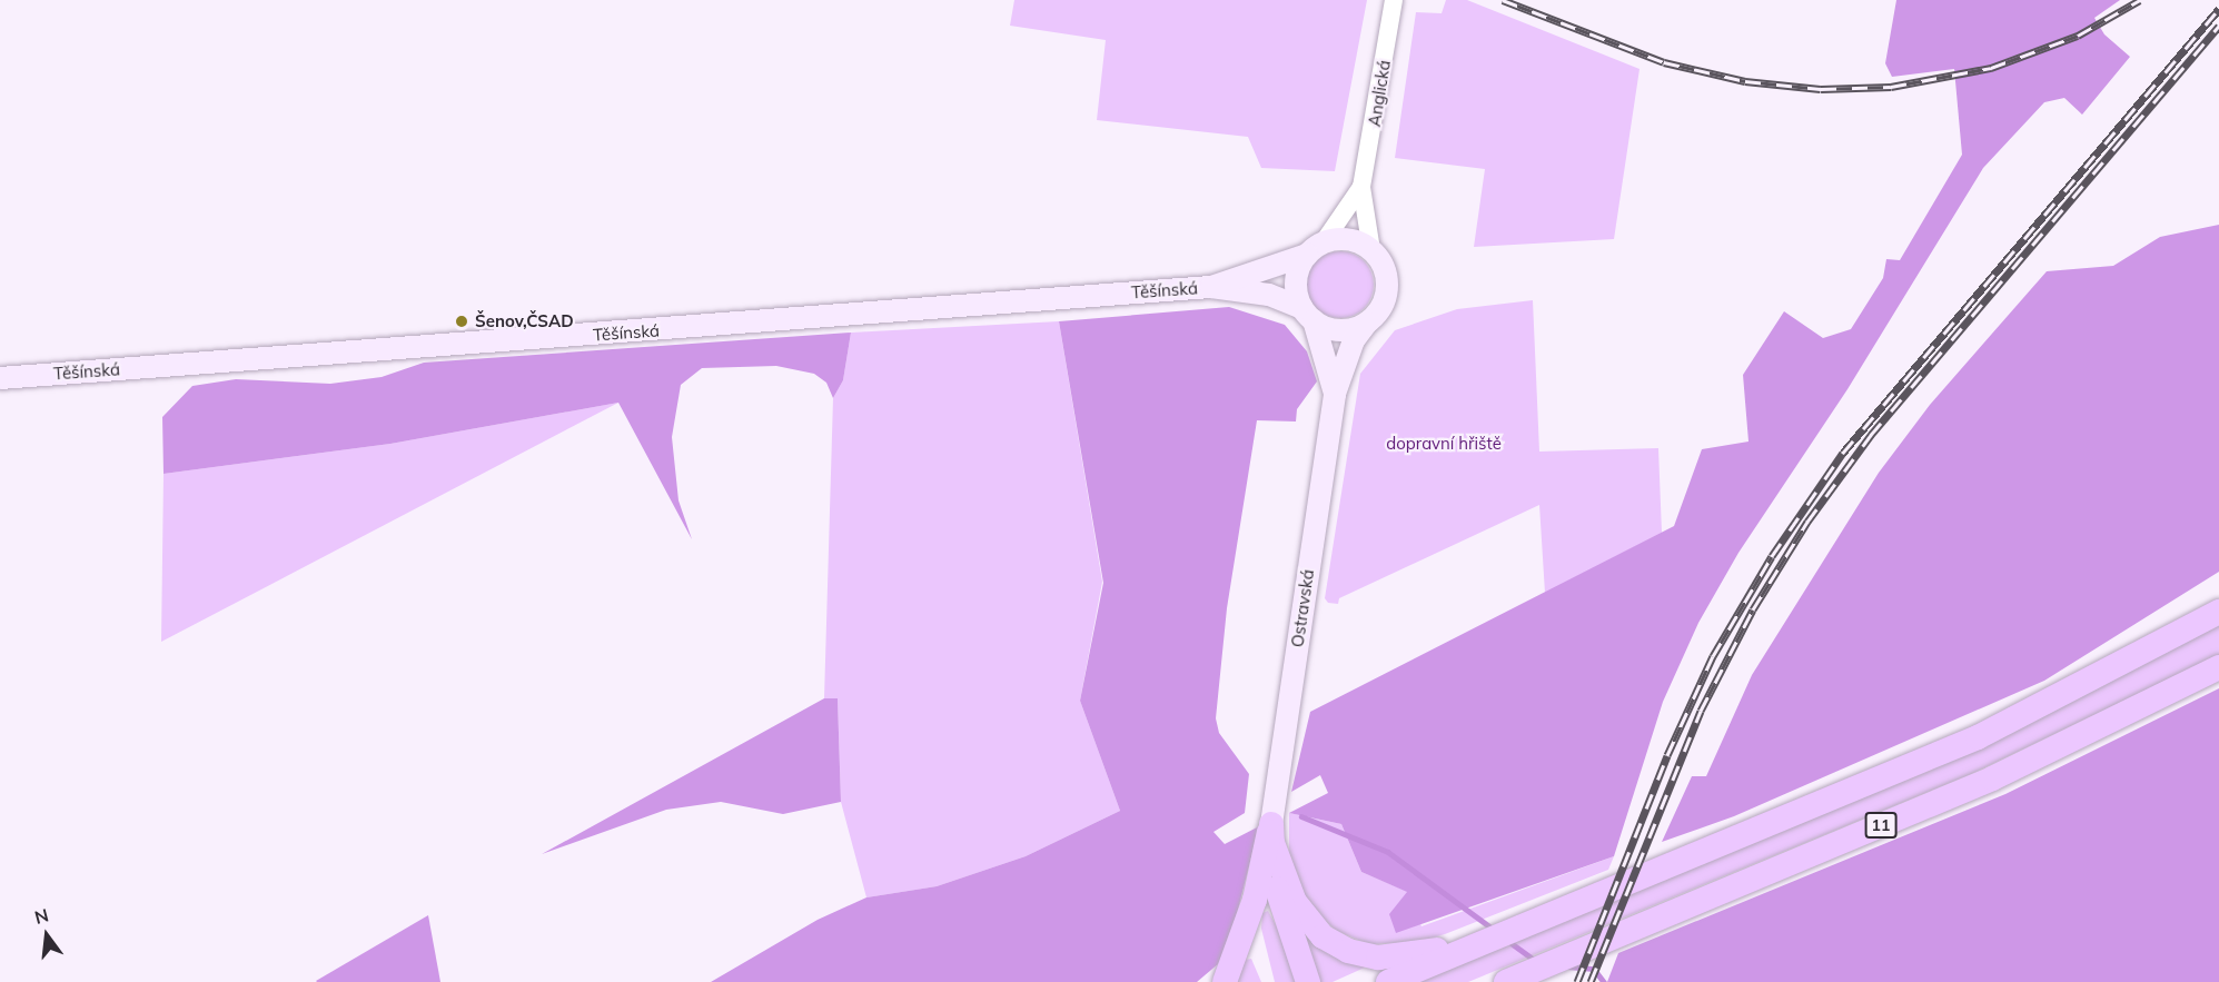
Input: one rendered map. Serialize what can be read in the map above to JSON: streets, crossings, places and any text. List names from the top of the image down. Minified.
{"streets":{"highway":["11"],"main road":["Těšínská","Ostravská"],"street":["Anglická"]},"crossings":[["Anglická","Těšínská"],["Anglická","Ostravská"],["Těšínská","Ostravská"]],"parks":["dopravní hřiště"],"places":["Šenov,ČSAD"],"north":"top"}
